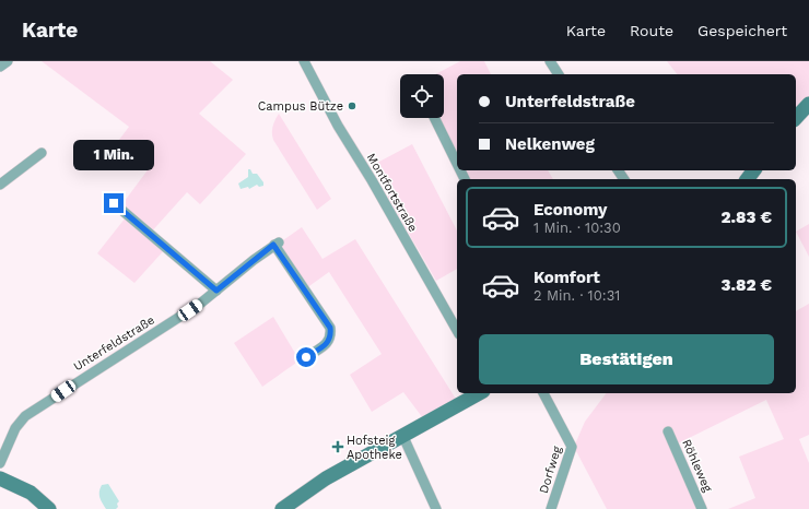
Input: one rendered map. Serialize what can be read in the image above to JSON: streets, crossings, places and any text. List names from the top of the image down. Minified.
{"streets":{"street":["Montfortstraße","Unterfeldstraße","Röhleweg","Dorfweg"]},"places":{"other":["Campus Bütze"],"health":["Hofsteig Apotheke"]},"page":{"header":"Karte","nav":["Karte","Route","Gespeichert"],"banner":["Unterfeldstraße","Nelkenweg"],"bubble":"1 Min.","list":[{"name":"Economy","note":"1 Min. · 10:30","value":"2.83 €"},{"name":"Komfort","note":"2 Min. · 10:31","value":"3.82 €"}],"buttons":"Bestätigen"}}
